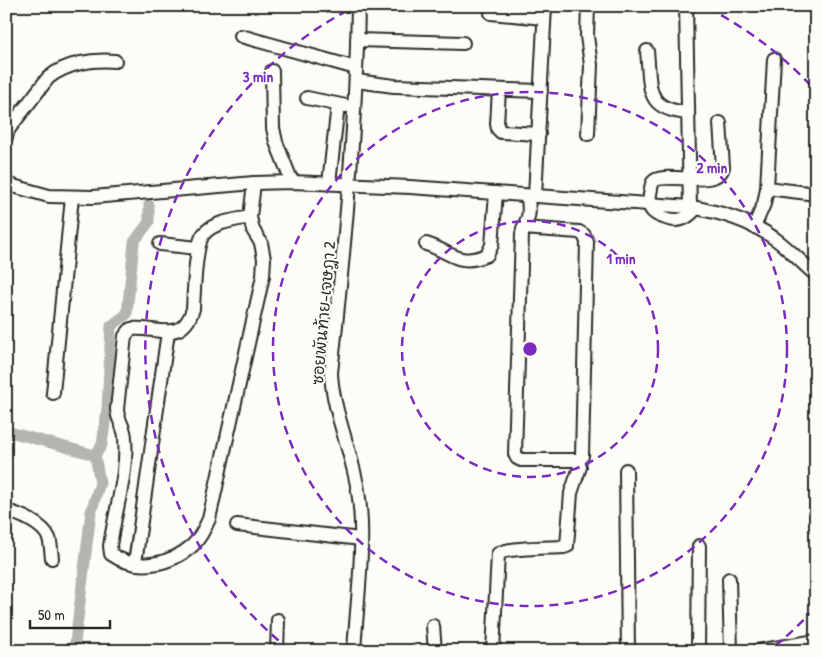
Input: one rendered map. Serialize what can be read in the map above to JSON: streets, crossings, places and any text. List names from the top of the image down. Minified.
{"streets":{"street":["ซอยพันท้าย-เจษฎา 2"]},"scale_bar":"50 m","rings":["3 min","2 min","1 min"]}
